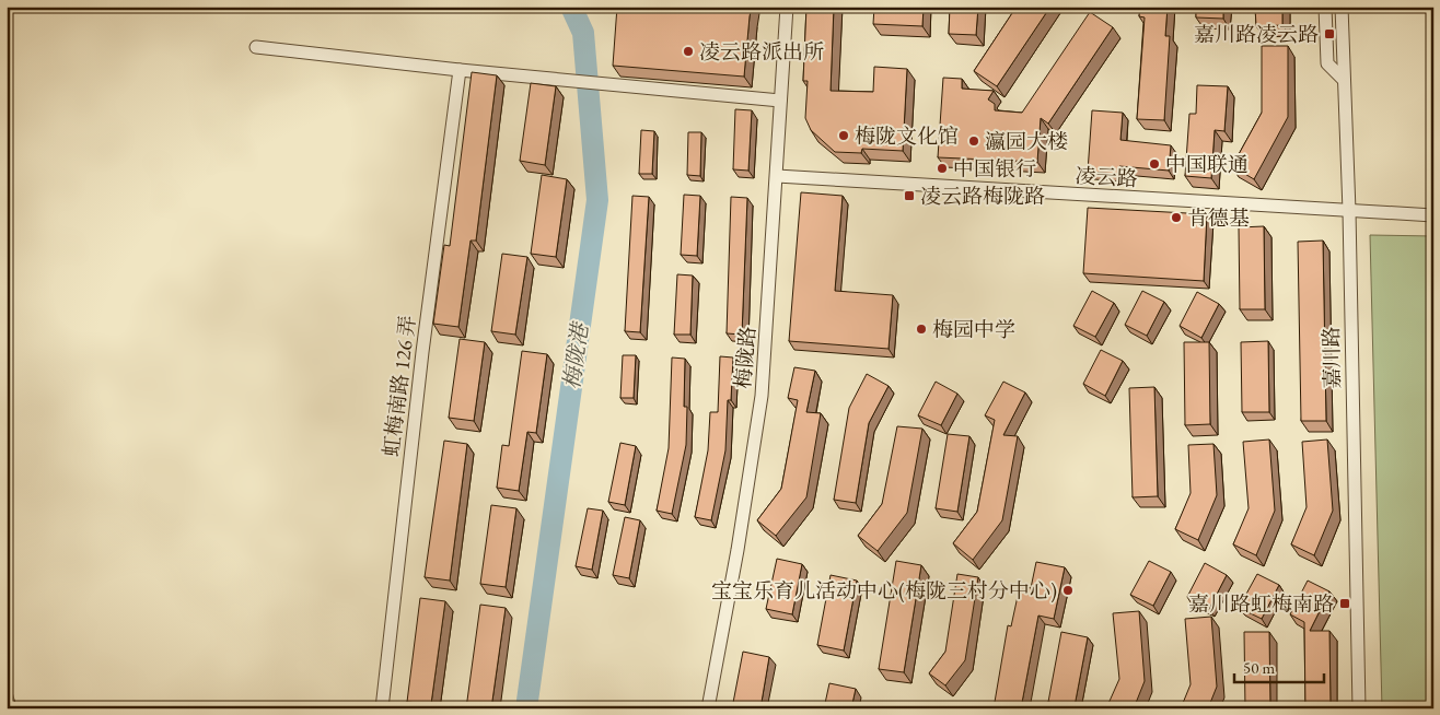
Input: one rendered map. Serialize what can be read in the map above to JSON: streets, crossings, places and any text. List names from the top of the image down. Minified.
{"streets":{"street":["凌云路","梅陇路","嘉川路","虹梅南路 126 弄"]},"crossings":[["凌云路","梅陇路"],["凌云路","嘉川路"]],"water":["梅陇港"],"places":{"transit":["嘉川路凌云路","凌云路梅陇路","嘉川路虹梅南路"],"other":["凌云路派出所","梅陇文化馆","瀛园大楼","中国联通","中国银行","肯德基","梅园中学","宝宝乐育儿活动中心(梅陇三村分中心)"]},"scale_bar":"50 m"}
